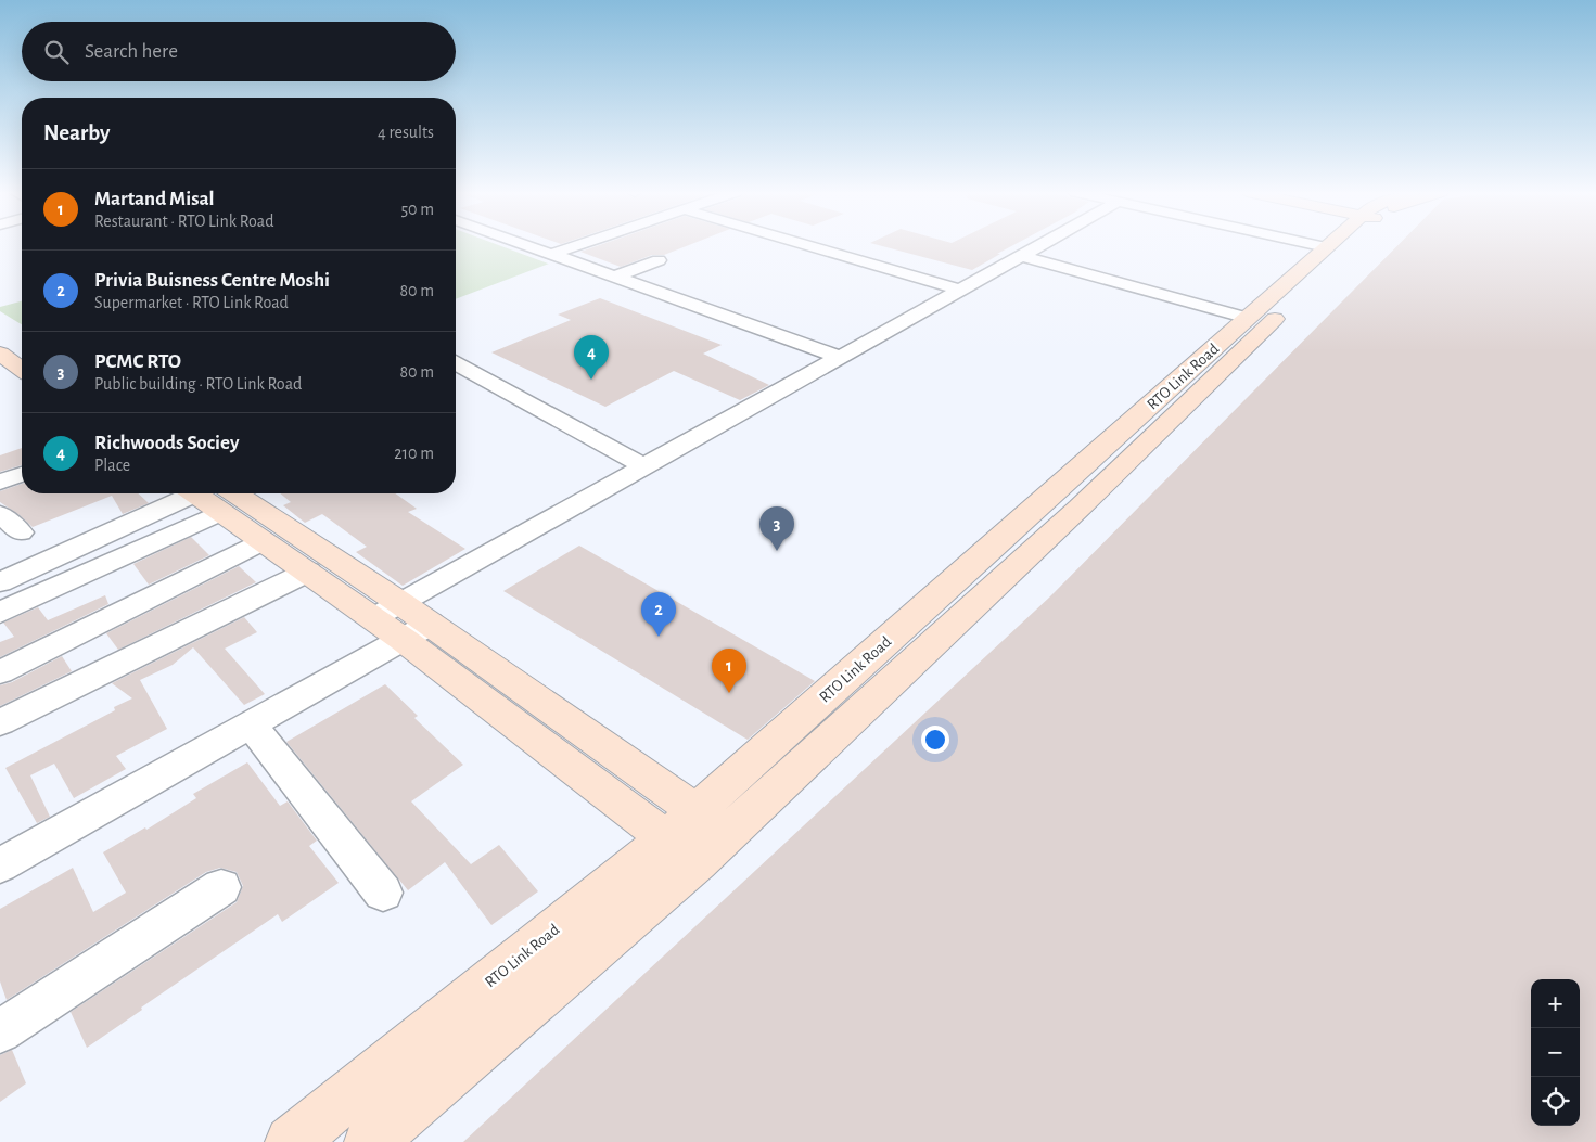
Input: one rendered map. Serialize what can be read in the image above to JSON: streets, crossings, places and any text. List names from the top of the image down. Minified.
{"streets":{"main road":["RTO Link Road"]},"page":{"search":"Search here","heading":["Nearby","4 results"],"list":[{"mark":"1","name":"Martand Misal","note":"Restaurant · RTO Link Road","value":"50 m"},{"mark":"2","name":"Privia Buisness Centre Moshi","note":"Supermarket · RTO Link Road","value":"80 m"},{"mark":"3","name":"PCMC RTO","note":"Public building · RTO Link Road","value":"80 m"},{"mark":"4","name":"Richwoods Sociey","note":"Place","value":"210 m"}],"pins":["4","3","2","1"],"map_buttons":["+","−"]}}
